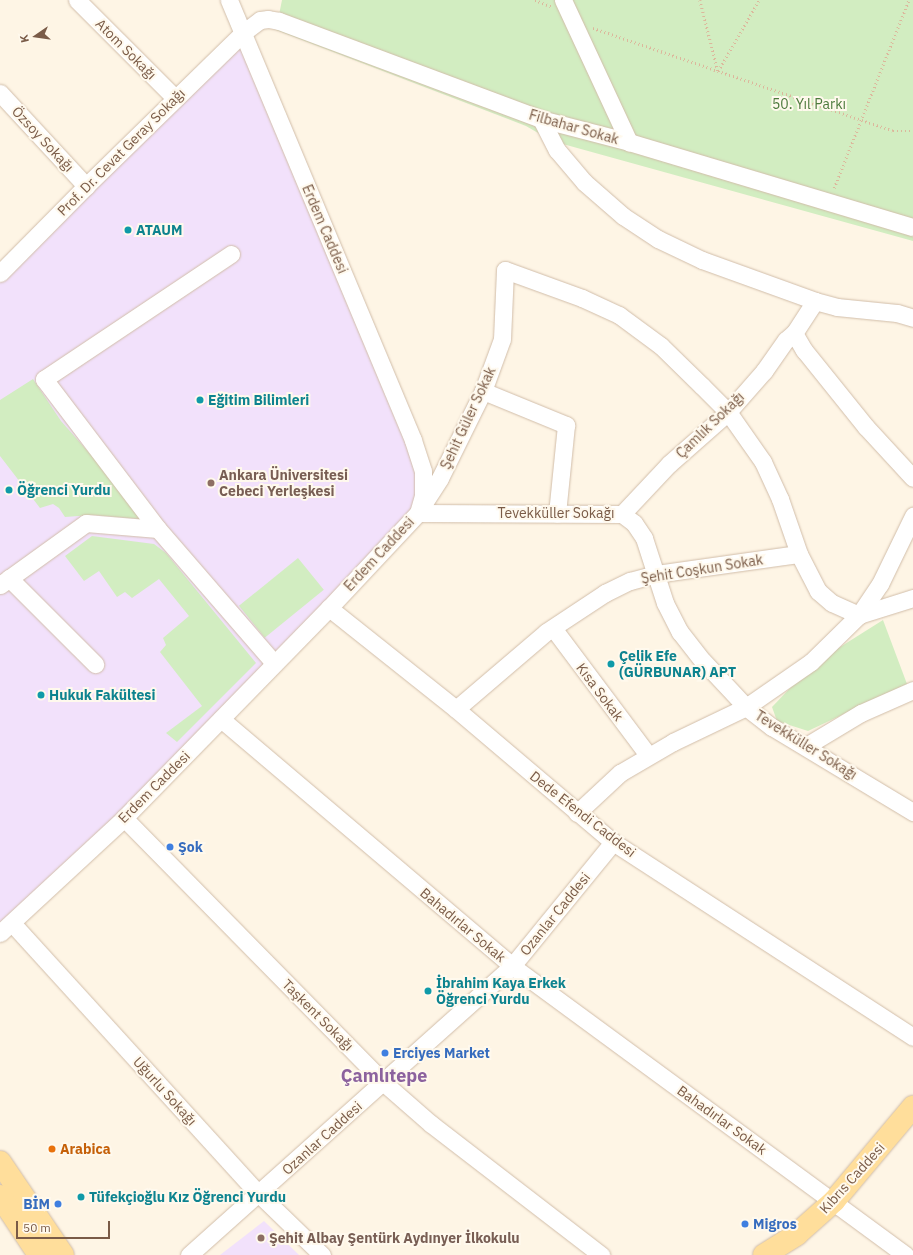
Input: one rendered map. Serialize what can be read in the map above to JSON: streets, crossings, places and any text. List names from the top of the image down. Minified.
{"streets":{"main road":["Kıbrıs Caddesi"],"street":["Atom Sokağı","Filbahar Sokak","Özsoy Sokağı","Prof. Dr. Cevat Geray Sokağı","Erdem Caddesi","Şehit Güler Sokak","Çamlık Sokağı","Tevekküller Sokağı","Şehit Coşkun Sokak","Kısa Sokak","Dede Efendi Caddesi","Ozanlar Caddesi","Bahadırlar Sokak","Taşkent Sokağı","Uğurlu Sokağı"]},"crossings":[["Atom Sokağı","Prof. Dr. Cevat Geray Sokağı"],["Filbahar Sokak","Prof. Dr. Cevat Geray Sokağı"],["Filbahar Sokak","Erdem Caddesi"],["Özsoy Sokağı","Prof. Dr. Cevat Geray Sokağı"],["Prof. Dr. Cevat Geray Sokağı","Erdem Caddesi"],["Erdem Caddesi","Şehit Güler Sokak"],["Erdem Caddesi","Tevekküller Sokağı"],["Erdem Caddesi","Dede Efendi Caddesi"],["Erdem Caddesi","Bahadırlar Sokak"],["Erdem Caddesi","Taşkent Sokağı"],["Erdem Caddesi","Uğurlu Sokağı"],["Şehit Güler Sokak","Çamlık Sokağı"],["Şehit Güler Sokak","Tevekküller Sokağı"],["Çamlık Sokağı","Tevekküller Sokağı"],["Tevekküller Sokağı","Şehit Coşkun Sokak"],["Şehit Coşkun Sokak","Kısa Sokak"],["Şehit Coşkun Sokak","Dede Efendi Caddesi"],["Dede Efendi Caddesi","Ozanlar Caddesi"],["Ozanlar Caddesi","Bahadırlar Sokak"],["Ozanlar Caddesi","Taşkent Sokağı"],["Ozanlar Caddesi","Uğurlu Sokağı"],["Bahadırlar Sokak","Kıbrıs Caddesi"]],"districts":["Çamlıtepe"],"parks":["50. Yıl Parkı"],"places":["ATAUM","Eğitim Bilimleri","Ankara Üniversitesi Cebeci Yerleşkesi","Öğrenci Yurdu","Çelik Efe (GÜRBUNAR) APT","Hukuk Fakültesi","Şok","İbrahim Kaya Erkek Öğrenci Yurdu","Erciyes Market","Arabica","Tüfekçioğlu Kız Öğrenci Yurdu","BİM","Migros","Şehit Albay Şentürk Aydınyer İlkokulu"],"scale_bar":"50 m","north":"left"}
